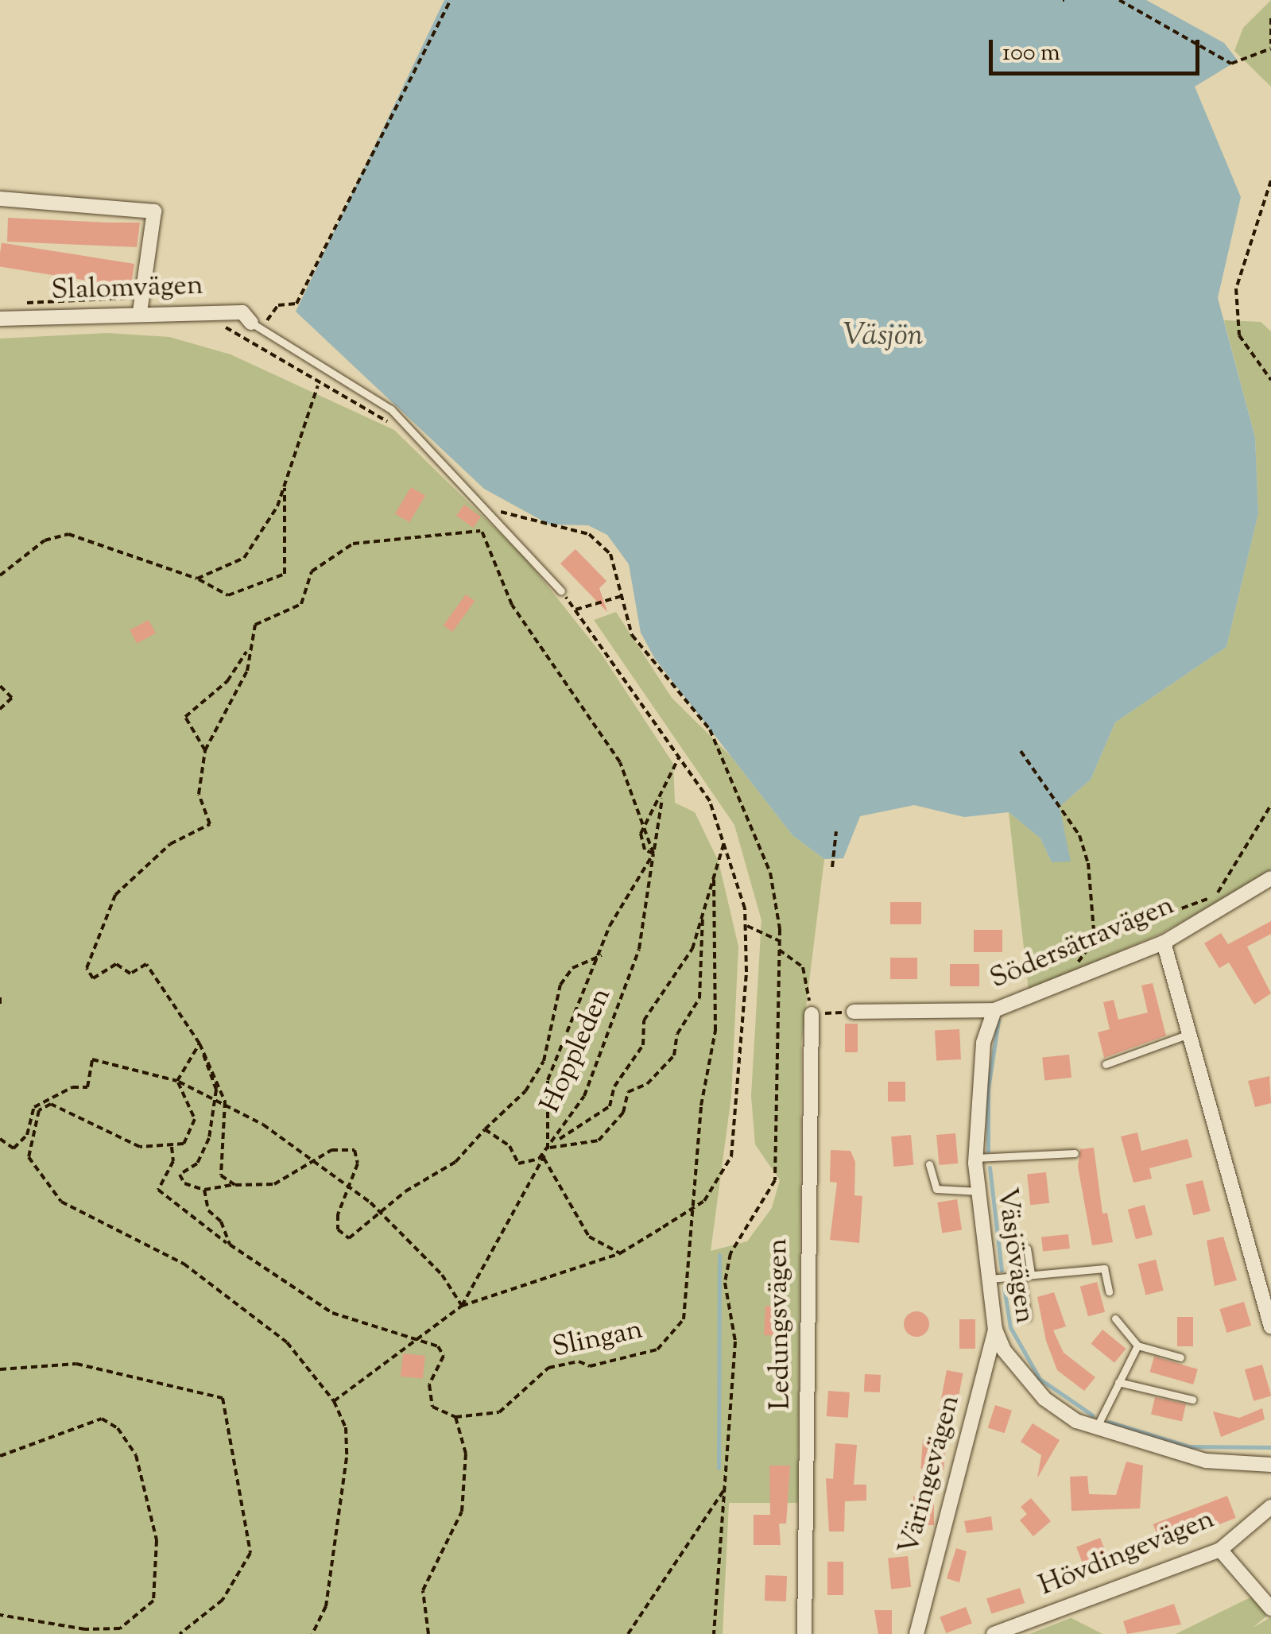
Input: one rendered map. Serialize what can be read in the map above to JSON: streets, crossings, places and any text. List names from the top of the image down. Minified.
{"streets":{"street":["Slalomvägen","Södersätravägen","Väsjövägen","Ledungsvägen","Väringevägen","Hövdingevägen"],"path":["Hoppleden","Slingan"]},"crossings":[["Södersätravägen","Väsjövägen"],["Väsjövägen","Väringevägen"]],"water":["Väsjön"],"scale_bar":"100 m"}
